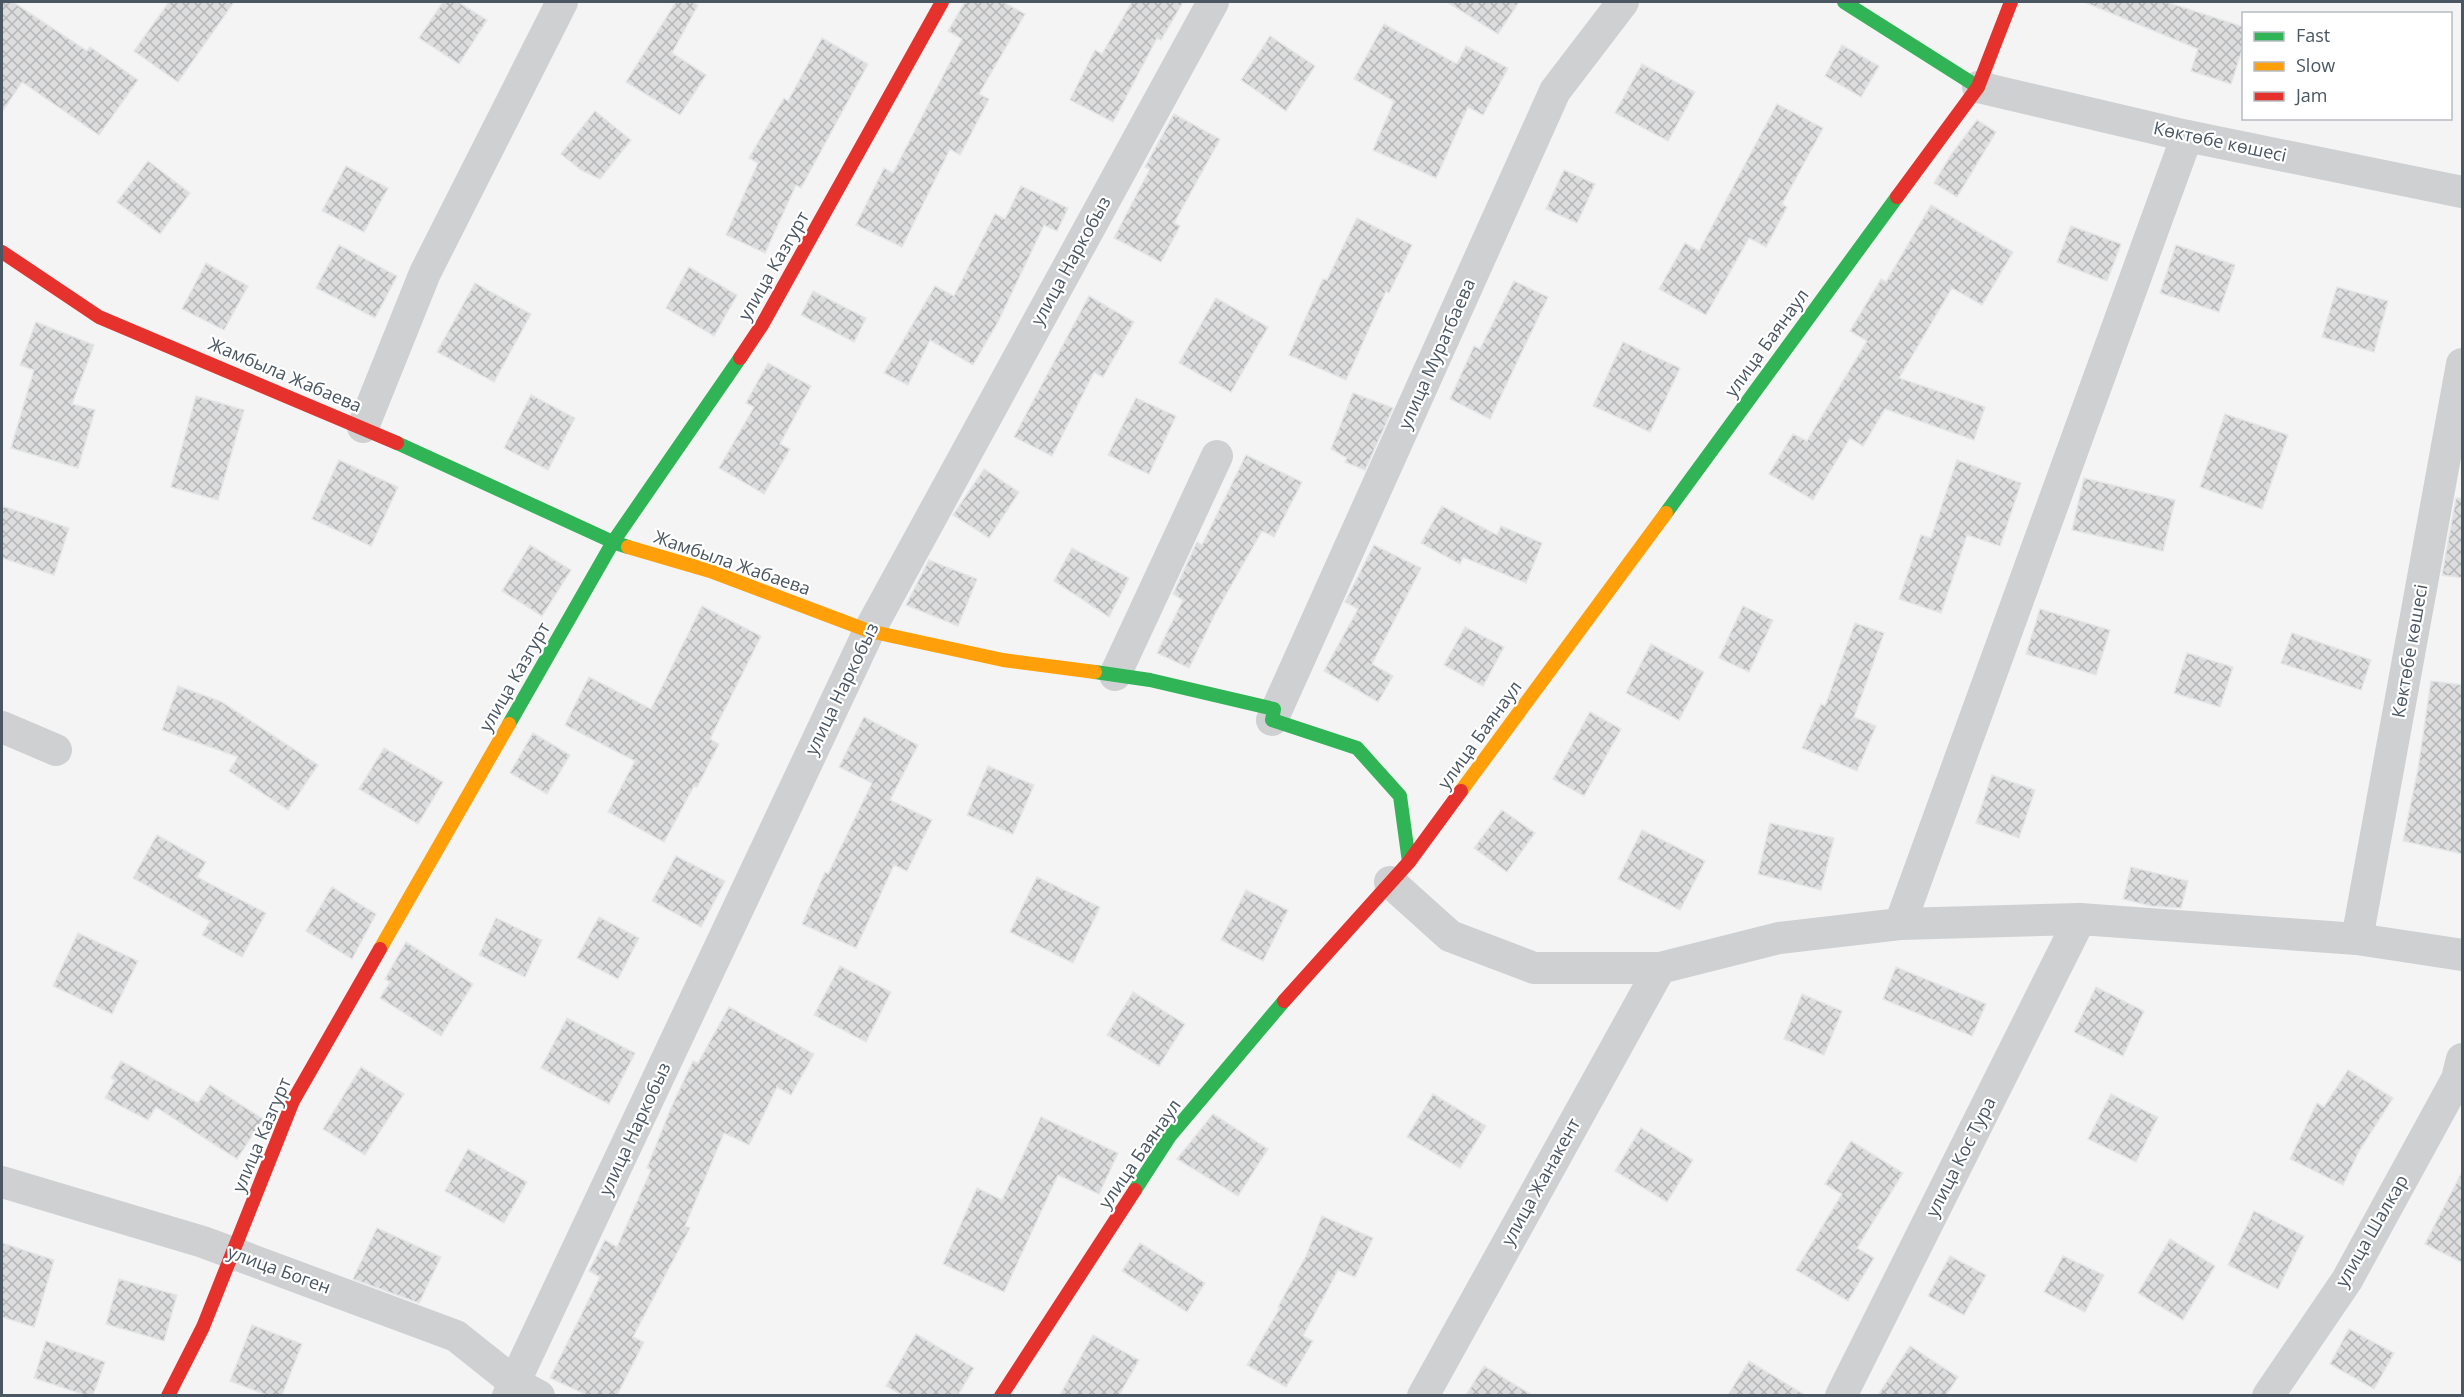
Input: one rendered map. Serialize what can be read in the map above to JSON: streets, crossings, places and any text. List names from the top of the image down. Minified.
{"streets":{"street":["Көктөбе көшесі","улица Наркобыз","улица Казгурт","улица Баянаул","улица Муратбаева","Жамбыла Жабаева","улица Кос Тура","улица Жанакент","улица Шалкар","улица Боген"]},"crossings":[["Көктөбе көшесі","улица Баянаул"],["улица Наркобыз","Жамбыла Жабаева"],["улица Наркобыз","улица Боген"],["улица Казгурт","Жамбыла Жабаева"],["улица Казгурт","улица Боген"],["улица Баянаул","Жамбыла Жабаева"],["улица Муратбаева","Жамбыла Жабаева"]],"legend":["Fast","Slow","Jam"]}
